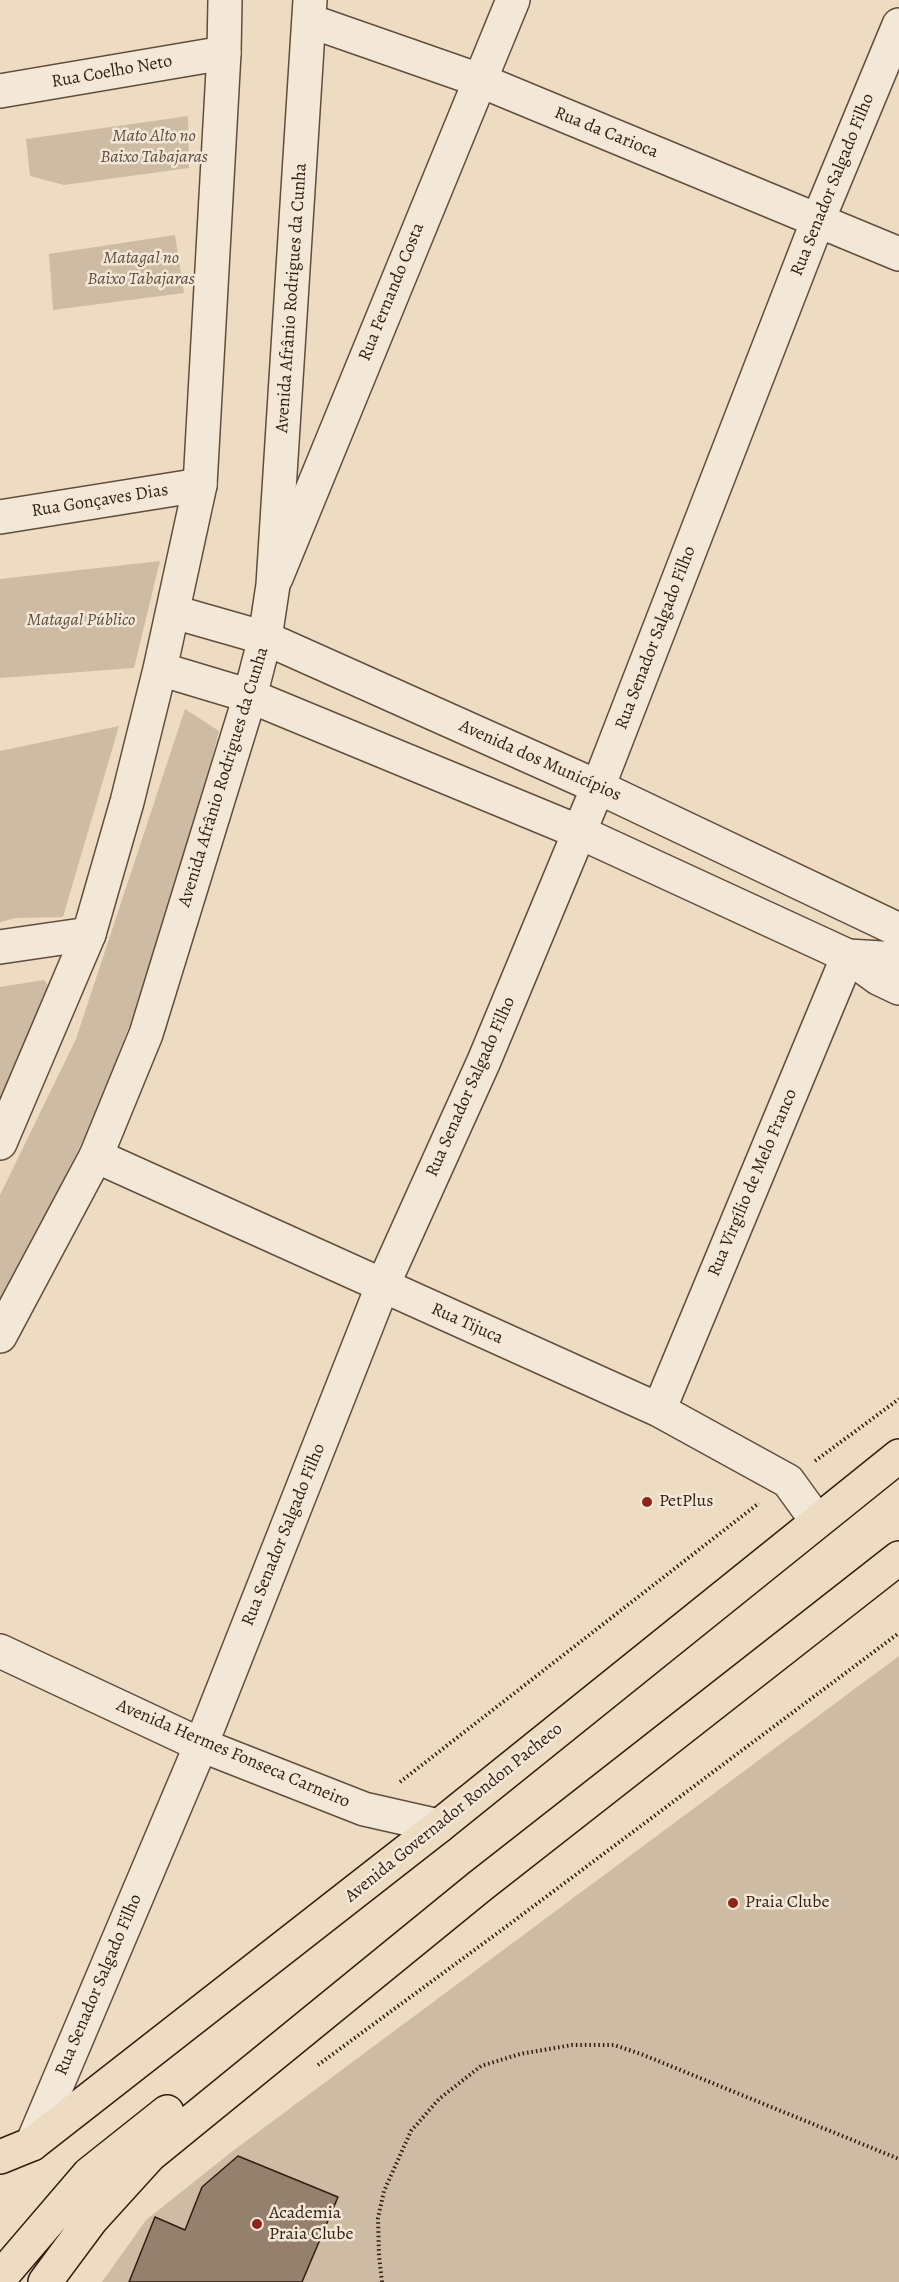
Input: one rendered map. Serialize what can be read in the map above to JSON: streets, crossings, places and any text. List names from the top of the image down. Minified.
{"streets":{"main road":["Avenida Governador Rondon Pacheco"],"street":["Rua Coelho Neto","Rua da Carioca","Rua Senador Salgado Filho","Rua Fernando Costa","Avenida Afrânio Rodrigues da Cunha","Rua Gonçaves Dias","Avenida dos Municípios","Rua Virgílio de Melo Franco","Rua Tijuca","Avenida Hermes Fonseca Carneiro"]},"crossings":[["Rua da Carioca","Rua Senador Salgado Filho"],["Rua da Carioca","Rua Fernando Costa"],["Rua da Carioca","Avenida Afrânio Rodrigues da Cunha"],["Rua Senador Salgado Filho","Avenida dos Municípios"],["Rua Senador Salgado Filho","Rua Tijuca"],["Rua Senador Salgado Filho","Avenida Hermes Fonseca Carneiro"],["Rua Senador Salgado Filho","Avenida Governador Rondon Pacheco"],["Rua Fernando Costa","Avenida Afrânio Rodrigues da Cunha"],["Avenida Afrânio Rodrigues da Cunha","Avenida dos Municípios"],["Avenida Afrânio Rodrigues da Cunha","Rua Tijuca"],["Rua Virgílio de Melo Franco","Rua Tijuca"],["Rua Tijuca","Avenida Governador Rondon Pacheco"],["Avenida Hermes Fonseca Carneiro","Avenida Governador Rondon Pacheco"]],"parks":["Mato Alto no Baixo Tabajaras","Matagal no Baixo Tabajaras","Matagal Público"],"places":["PetPlus","Praia Clube","Academia Praia Clube"]}
